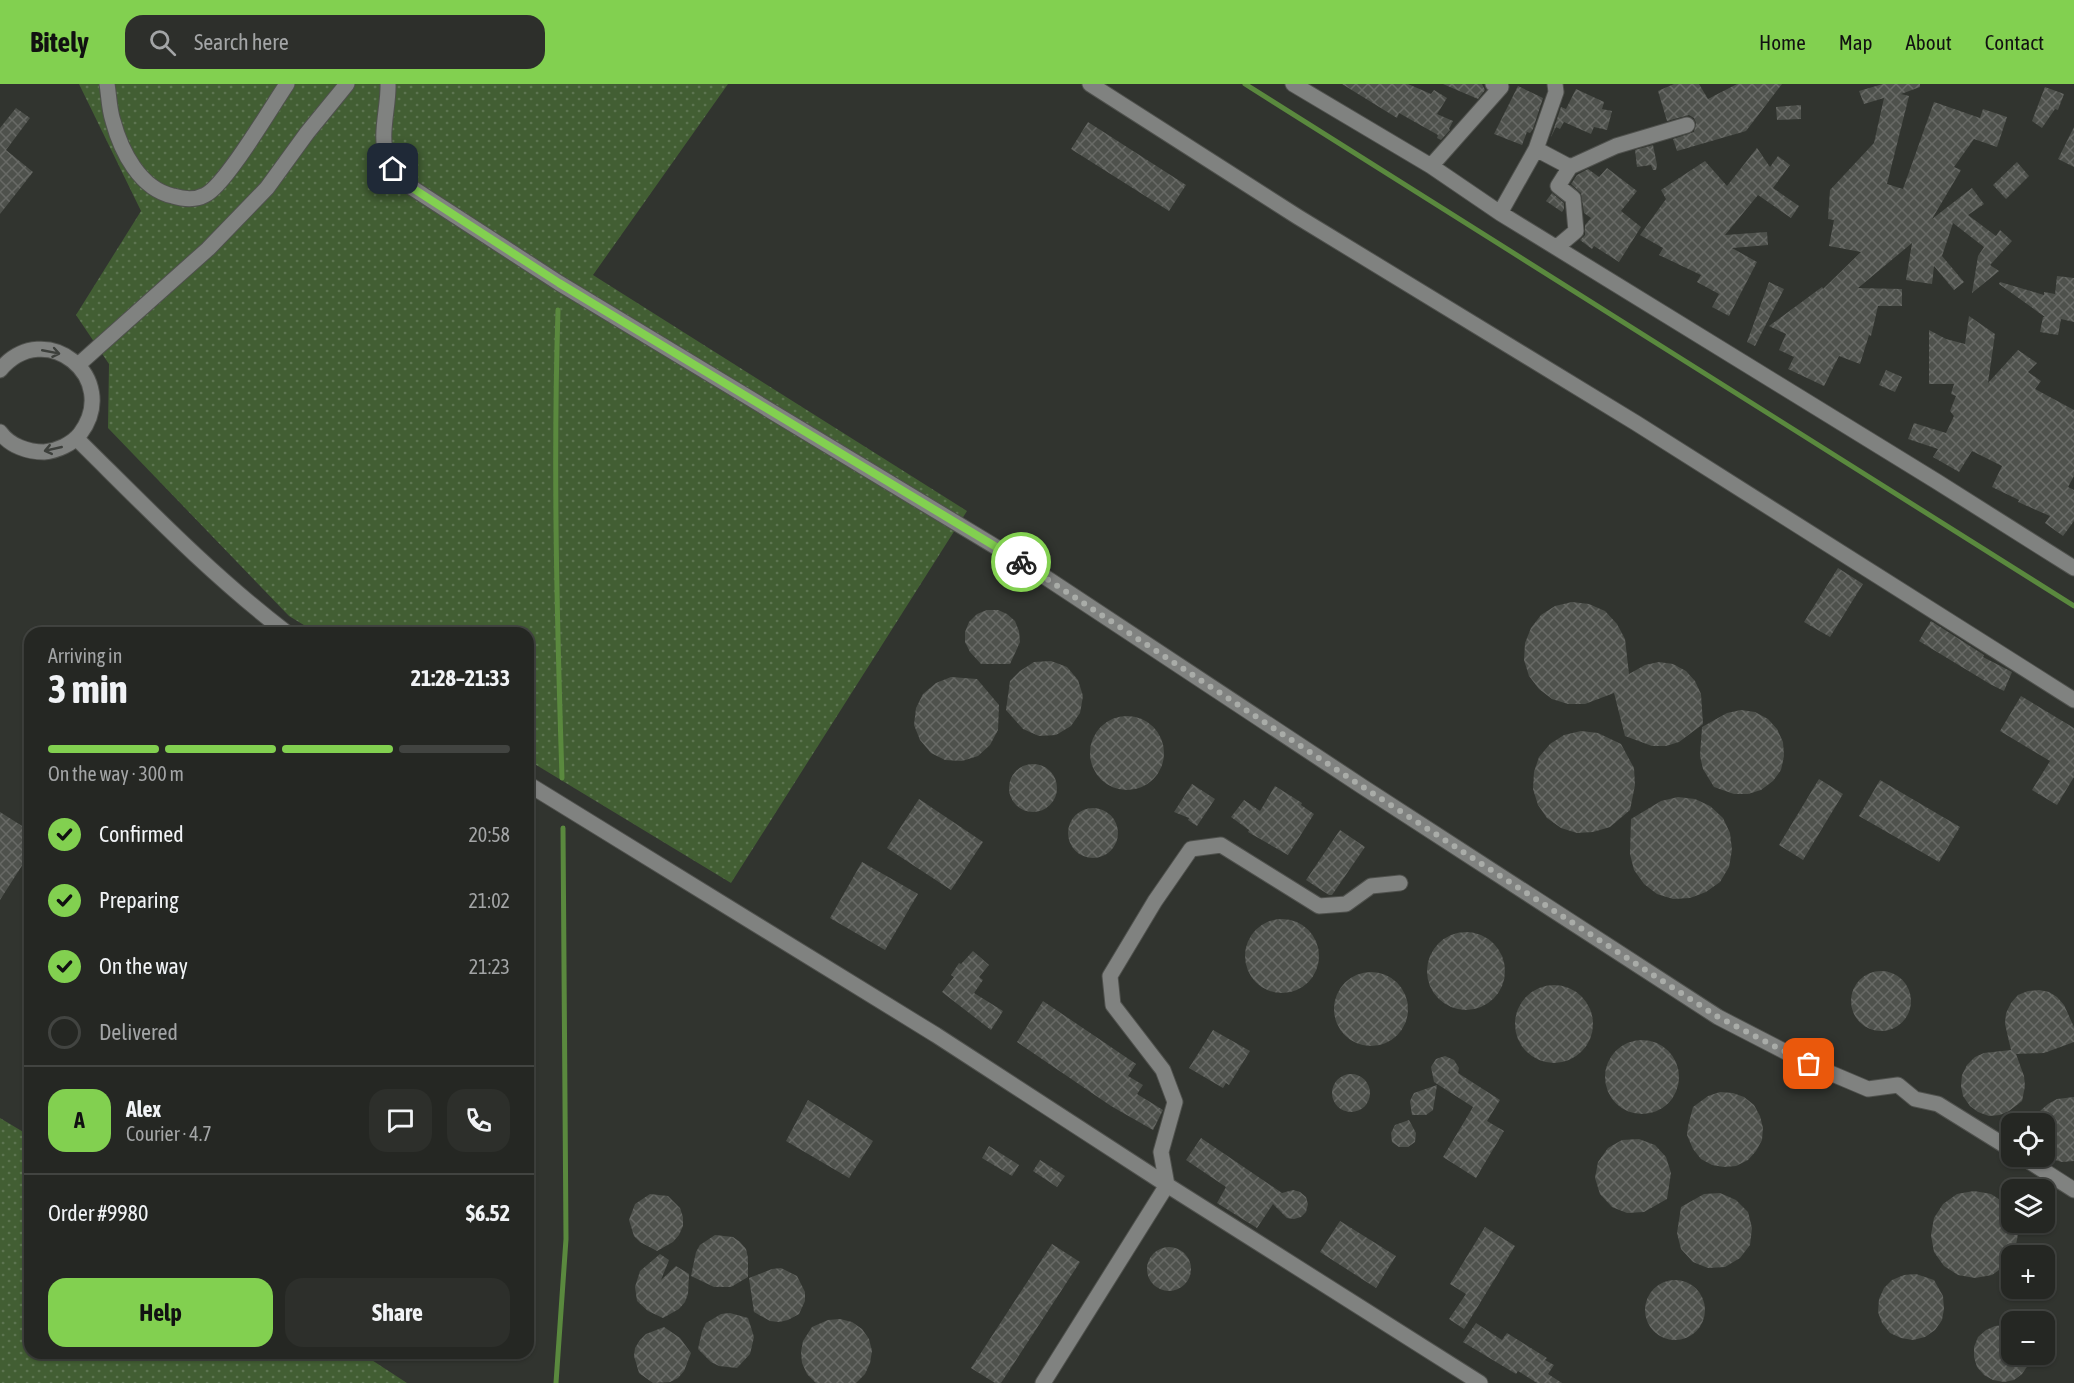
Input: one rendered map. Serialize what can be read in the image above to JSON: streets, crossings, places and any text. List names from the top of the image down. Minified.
{"page":{"header":"Bitely","search":"Search here","nav":["Home","Map","About","Contact"],"heading":["3 min","Arriving in","21:28–21:33"],"panel":["Alex","Courier · 4.7","Order #9980","$6.52"],"bar":"On the way · 300 m","list":[["Confirmed","20:58"],["Preparing","21:02"],["On the way","21:23"],"Delivered"],"round":"A","map_buttons":["+","−"],"buttons":["Help","Share"]}}
